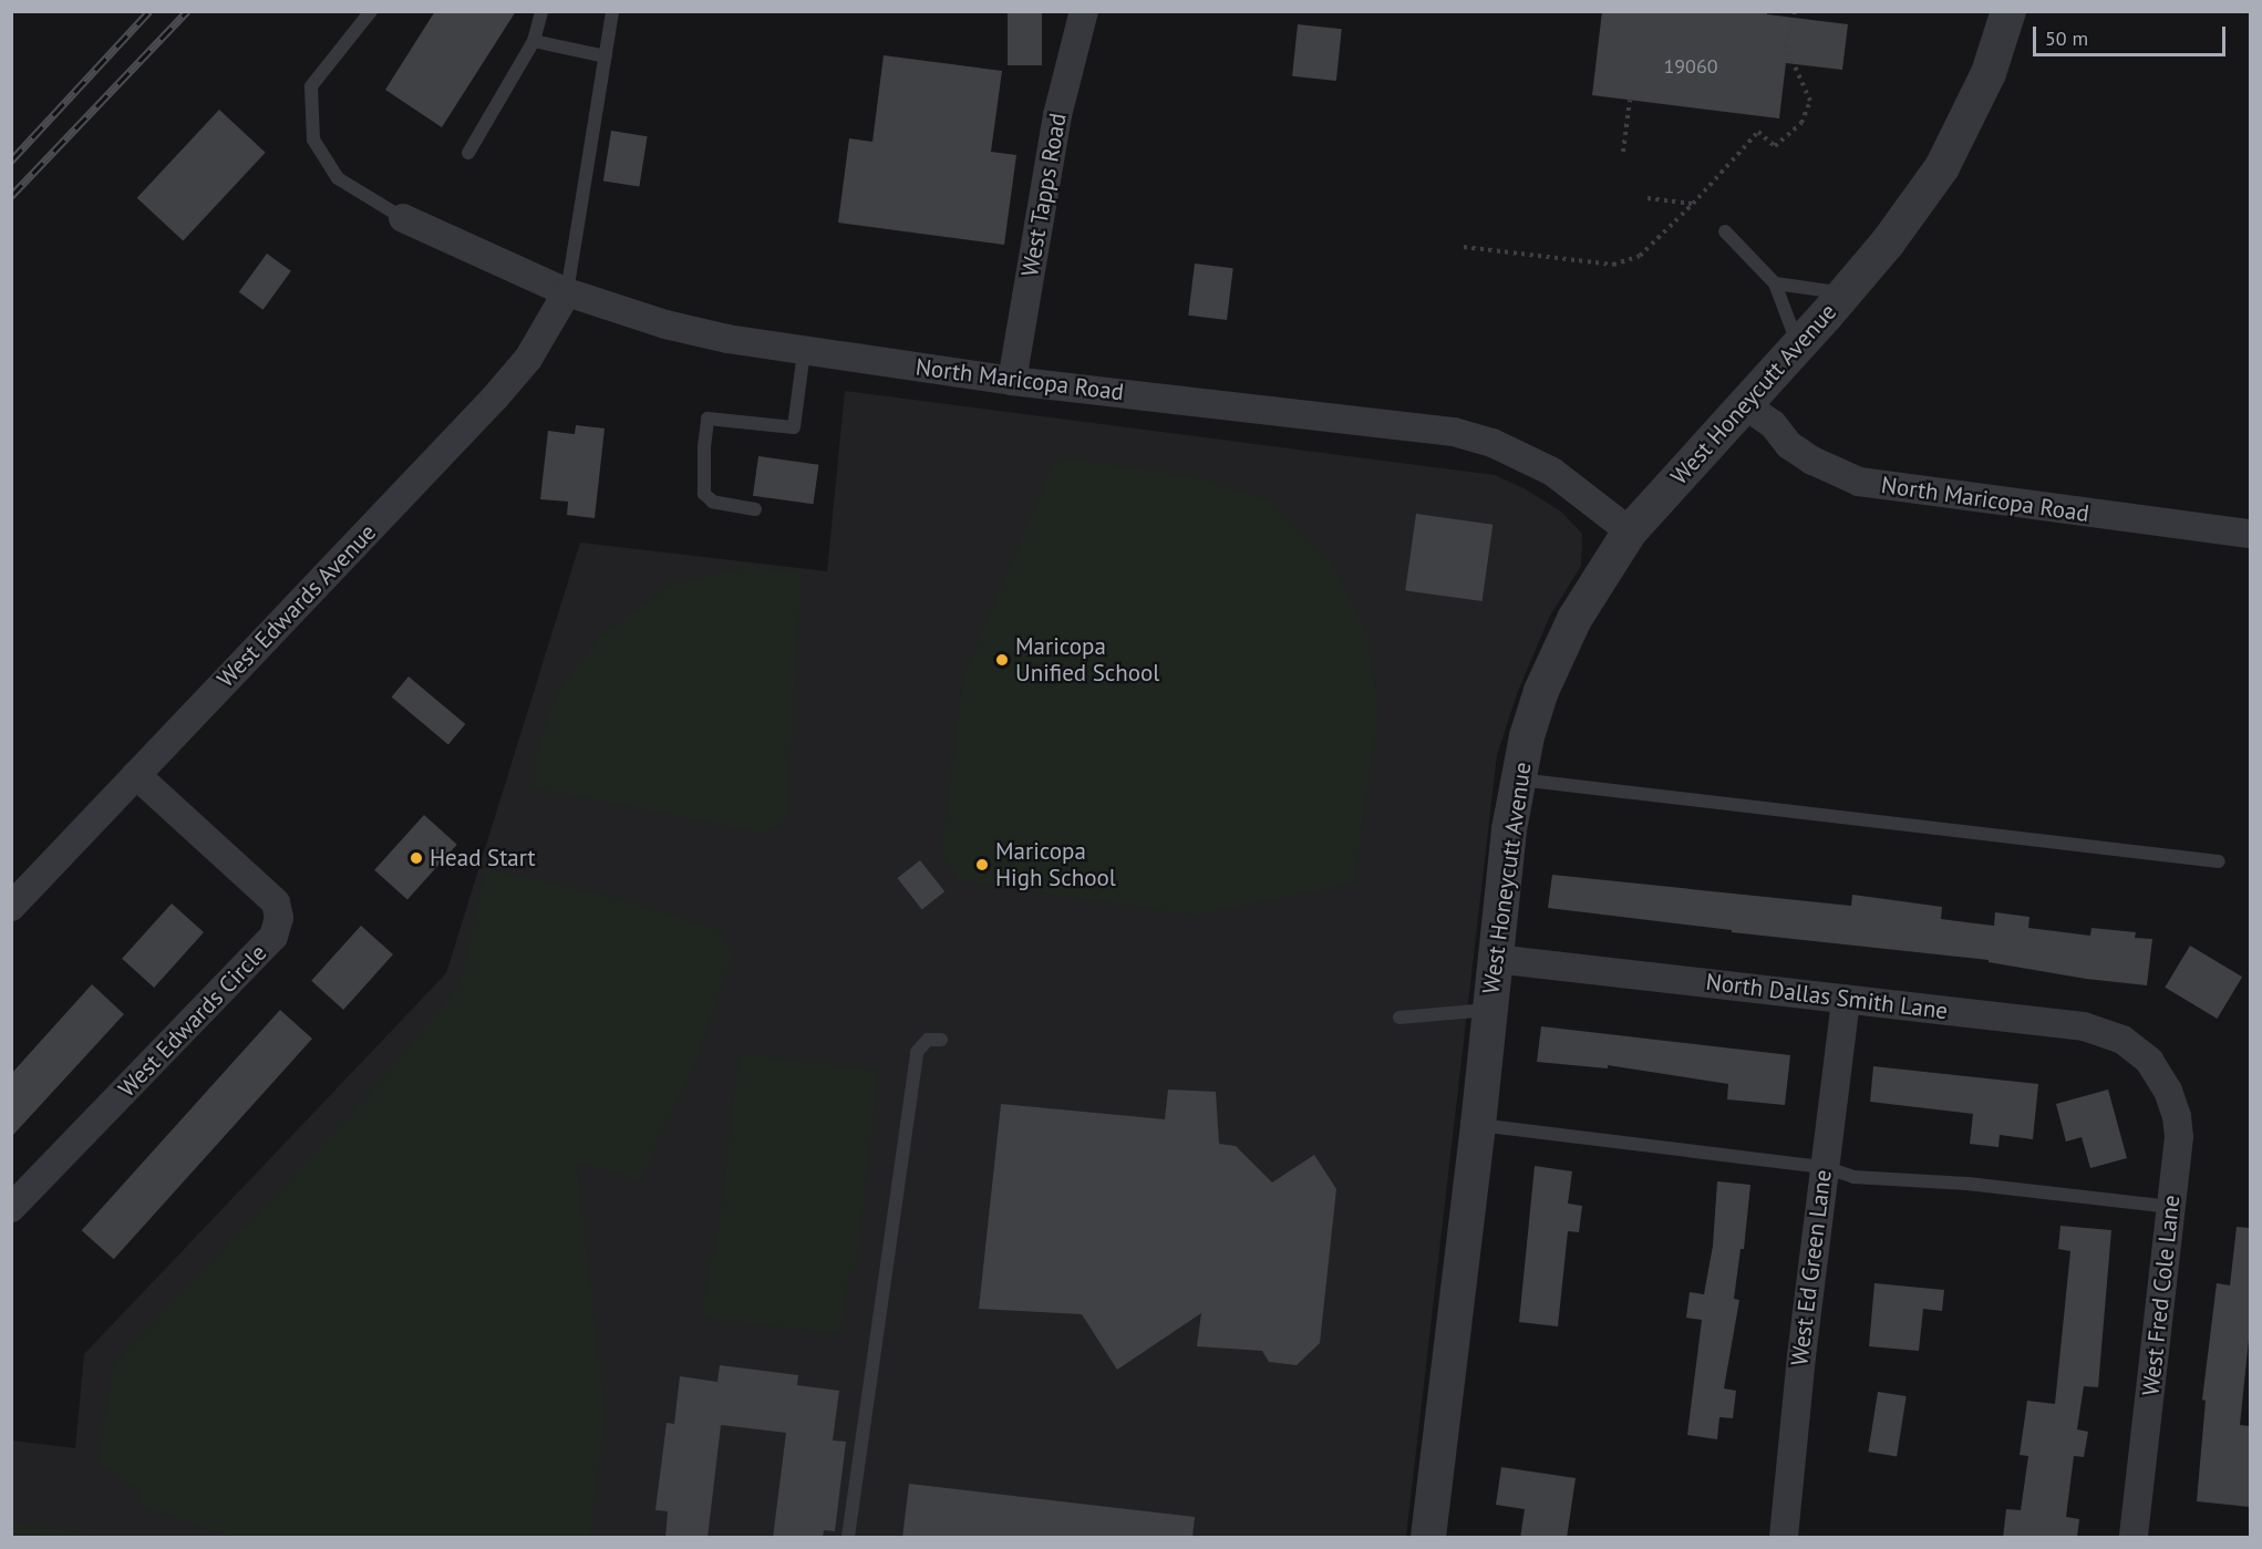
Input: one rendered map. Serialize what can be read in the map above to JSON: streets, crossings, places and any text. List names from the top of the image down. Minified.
{"streets":{"street":["West Tapps Road","North Maricopa Road","West Honeycutt Avenue","West Edwards Avenue","North Dallas Smith Lane","West Edwards Circle","West Ed Green Lane","West Fred Cole Lane"]},"crossings":[["West Tapps Road","North Maricopa Road"],["North Maricopa Road","West Honeycutt Avenue"],["North Maricopa Road","West Edwards Avenue"],["West Honeycutt Avenue","North Dallas Smith Lane"],["West Edwards Avenue","West Edwards Circle"],["North Dallas Smith Lane","West Ed Green Lane"],["North Dallas Smith Lane","West Fred Cole Lane"]],"places":["Maricopa Unified School","Head Start","Maricopa High School"],"house_numbers":["19060"],"scale_bar":"50 m"}
